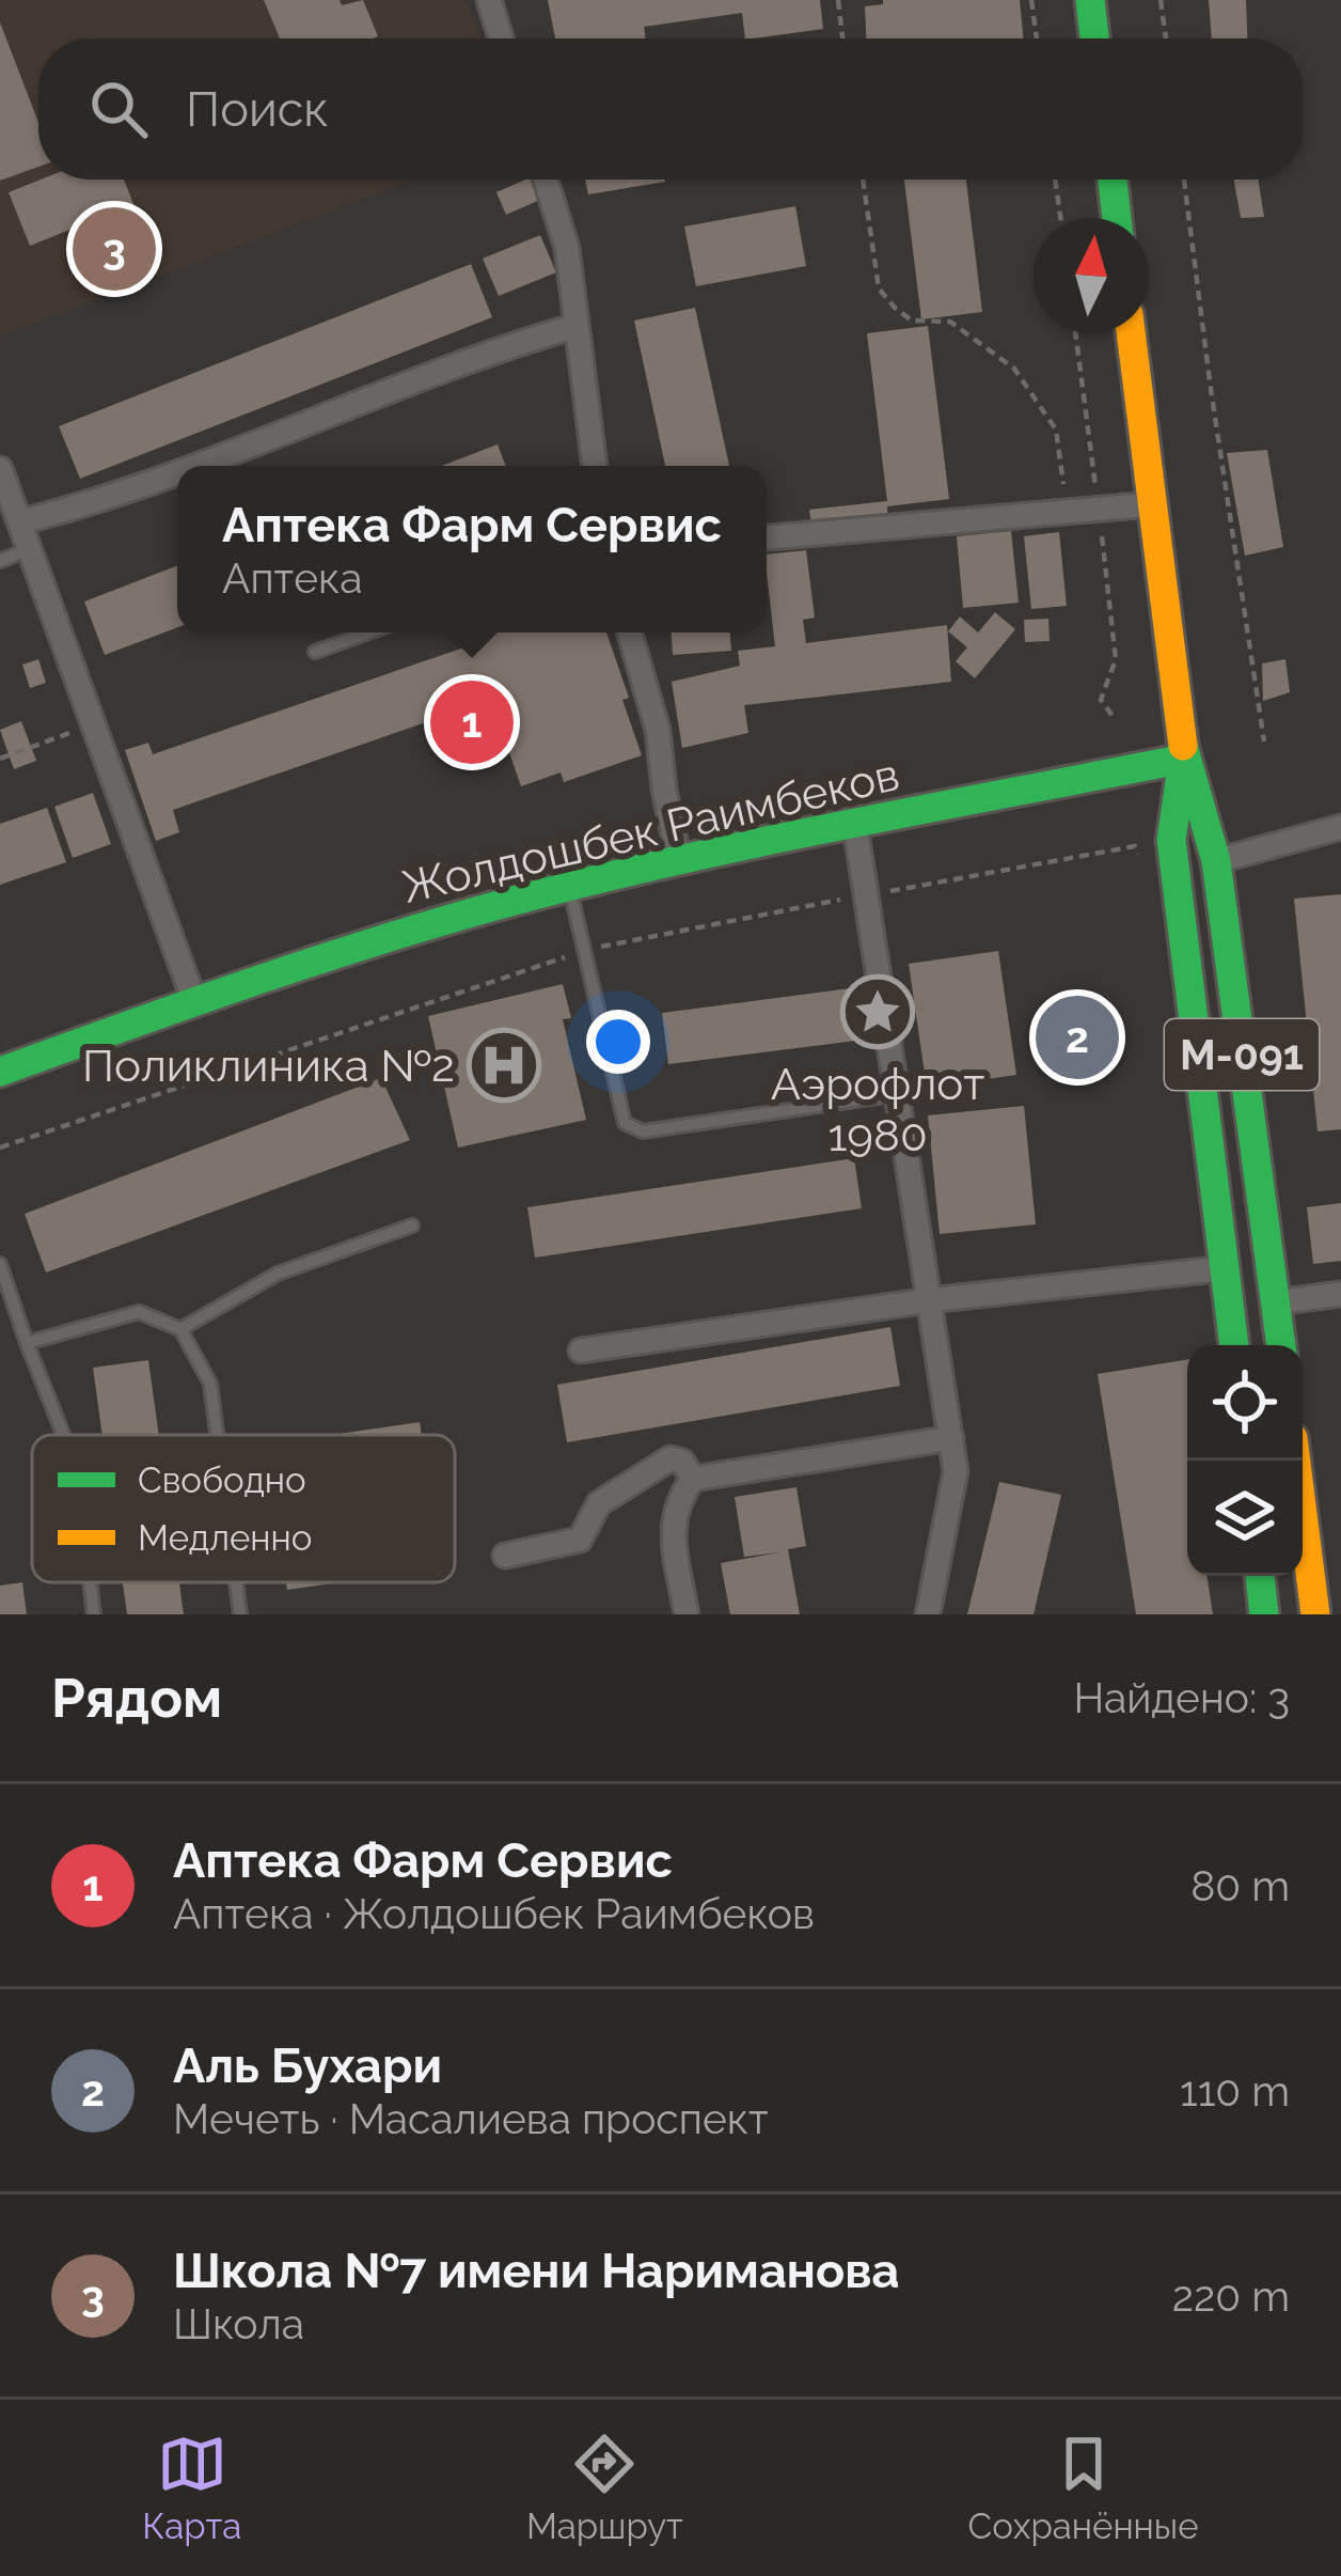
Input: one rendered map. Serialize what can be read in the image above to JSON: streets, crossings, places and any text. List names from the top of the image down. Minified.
{"streets":{"main road":["Жолдошбек Раимбеков","М-091"]},"crossings":[["Жолдошбек Раимбеков","М-091"]],"places":{"place":["Аэрофлот 1980"],"hospital":["Поликлиника №2"]},"legend":["Свободно","Медленно"],"north":"top","page":{"search":"Поиск","pins":["3","1","2"],"popup":["Аптека Фарм Сервис","Аптека"],"heading":["Рядом","Найдено: 3"],"list":[{"mark":"1","name":"Аптека Фарм Сервис","note":"Аптека · Жолдошбек Раимбеков","value":"80 m"},{"mark":"2","name":"Аль Бухари","note":"Мечеть · Масалиева проспект","value":"110 m"},{"mark":"3","name":"Школа №7 имени Нариманова","note":"Школа","value":"220 m"}],"nav":["Карта","Маршрут","Сохранённые"]}}
